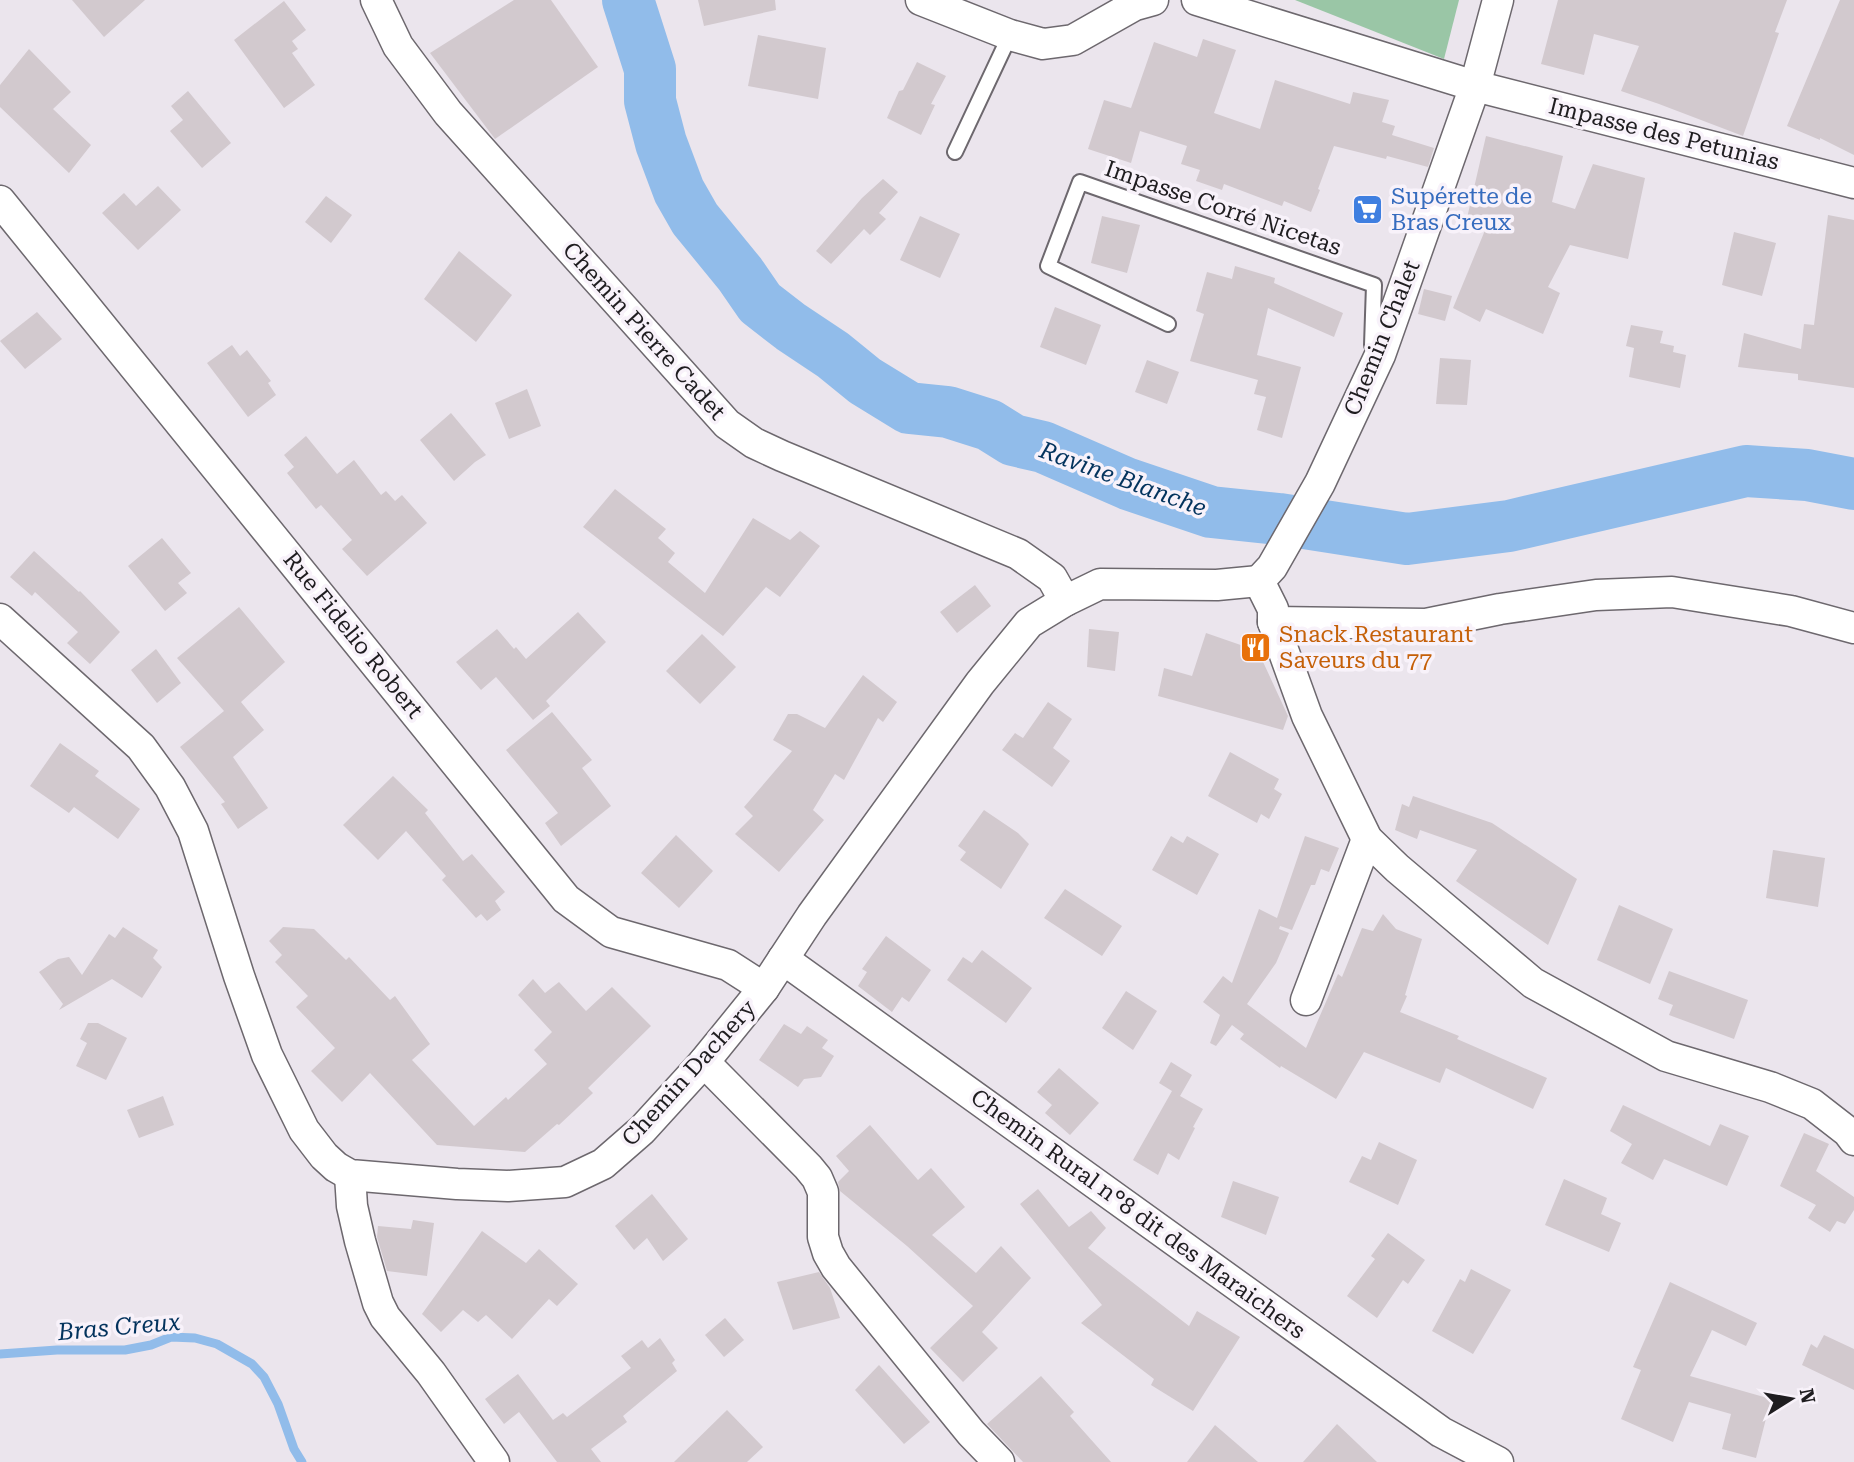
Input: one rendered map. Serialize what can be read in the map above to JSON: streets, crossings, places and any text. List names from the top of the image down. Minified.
{"streets":{"street":["Impasse des Petunias","Chemin Pierre Cadet","Chemin Chalet","Rue Fidelio Robert","Chemin Dachery","Chemin Rural n°8 dit des Maraichers"],"lane":["Impasse Corré Nicetas"]},"crossings":[["Impasse des Petunias","Chemin Chalet"],["Impasse Corré Nicetas","Chemin Chalet"],["Chemin Pierre Cadet","Chemin Dachery"],["Chemin Chalet","Chemin Dachery"],["Rue Fidelio Robert","Chemin Dachery"],["Chemin Dachery","Chemin Rural n°8 dit des Maraichers"]],"water":["Ravine Blanche","Bras Creux"],"places":{"supermarket":["Supérette de Bras Creux"],"restaurant":["Snack Restaurant Saveurs du 77"]},"north":"right"}
